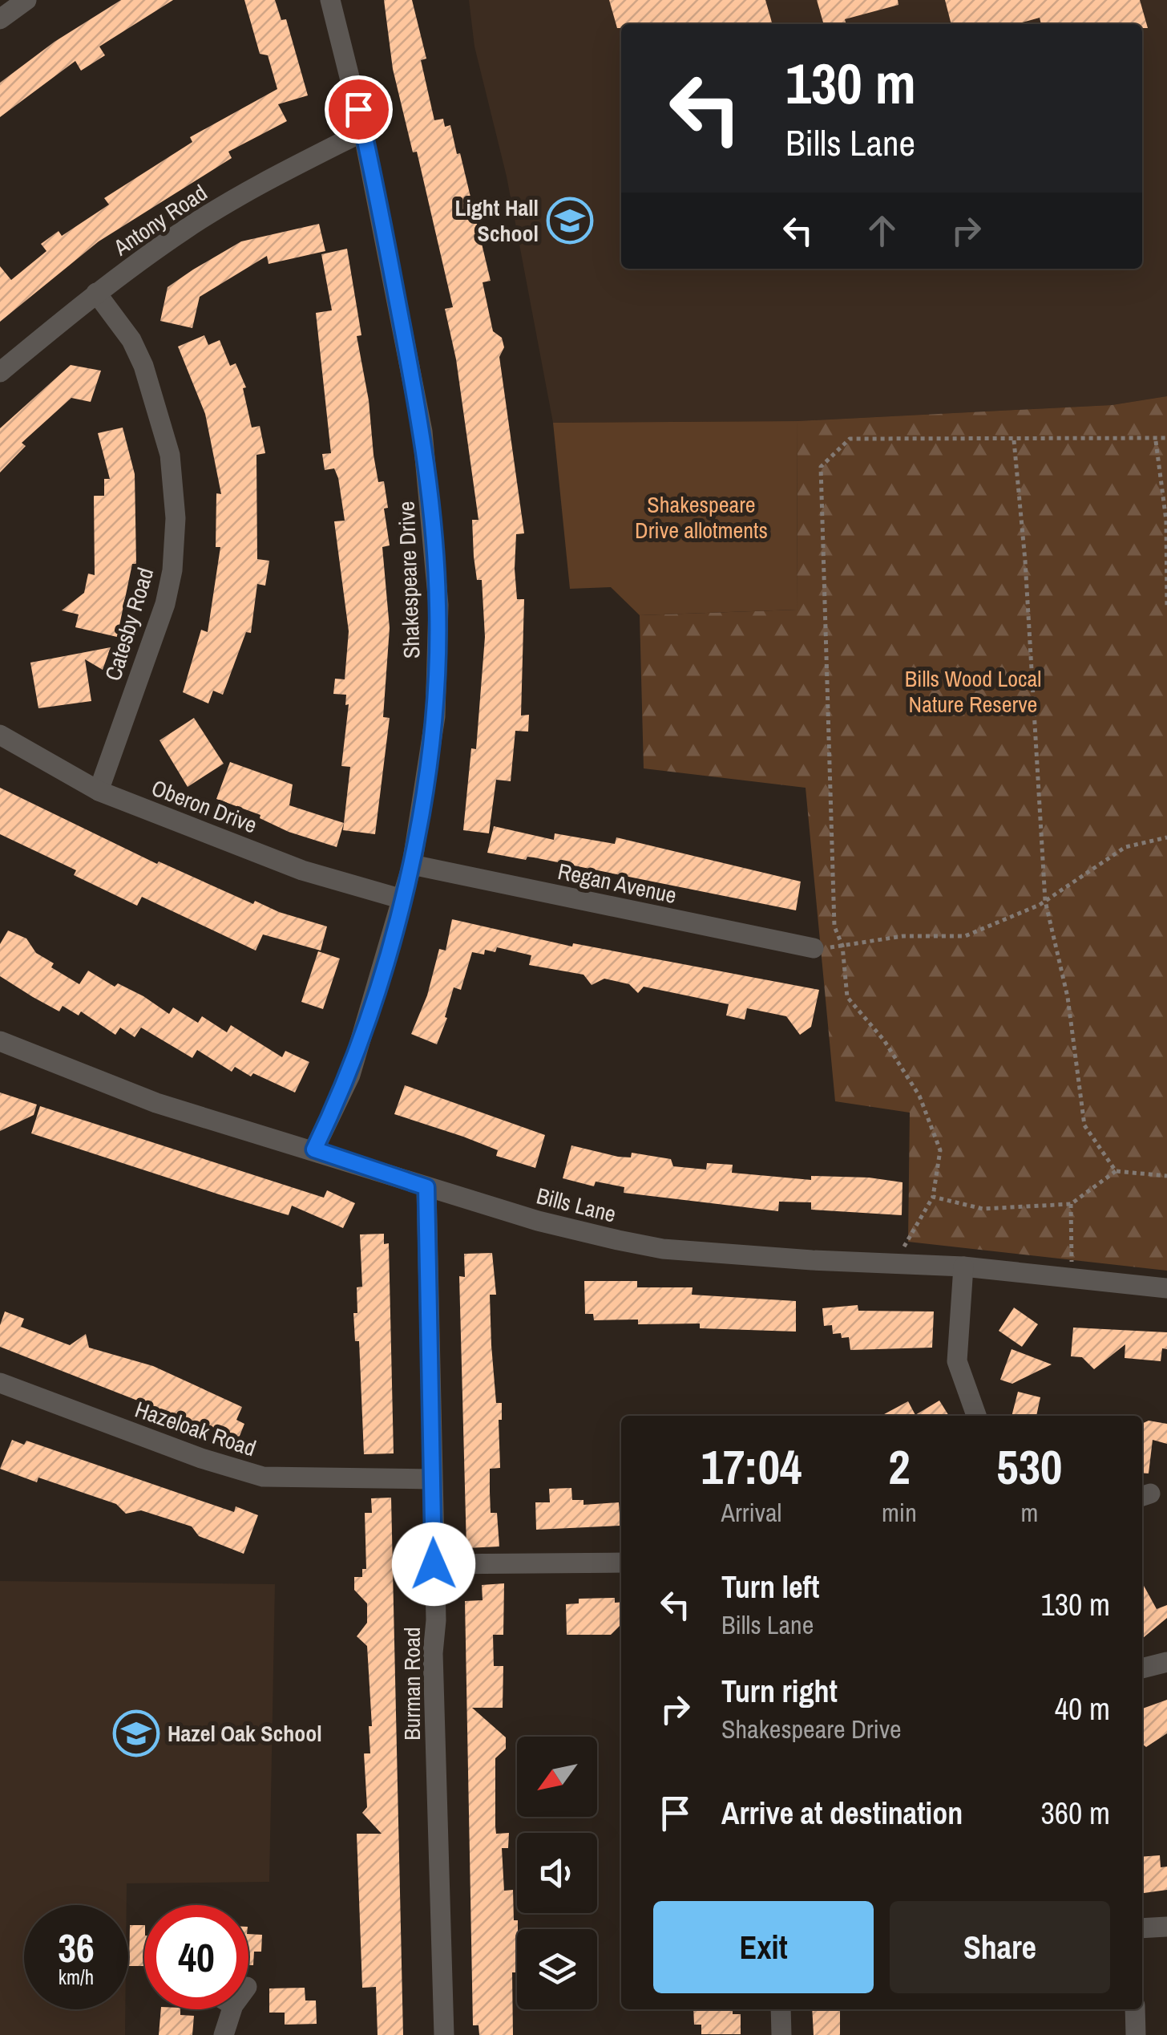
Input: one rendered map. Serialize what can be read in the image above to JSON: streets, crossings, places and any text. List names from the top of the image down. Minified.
{"streets":{"street":["Antony Road","Shakespeare Drive","Catesby Road","Oberon Drive","Regan Avenue","Bills Lane","Hazeloak Road","Burman Road"]},"crossings":[["Antony Road","Shakespeare Drive"],["Antony Road","Catesby Road"],["Shakespeare Drive","Oberon Drive"],["Shakespeare Drive","Regan Avenue"],["Shakespeare Drive","Bills Lane"],["Catesby Road","Oberon Drive"],["Bills Lane","Burman Road"],["Hazeloak Road","Burman Road"]],"parks":["Shakespeare Drive allotments","Bills Wood Local Nature Reserve"],"places":{"school or university":["Light Hall School","Hazel Oak School"]},"north":"bottom left","page":{"turn":["130 m","Bills Lane"],"eta":["17:04","Arrival","2","min","530","m"],"list":[{"name":"Turn left","note":"Bills Lane","value":"130 m"},{"name":"Turn right","note":"Shakespeare Drive","value":"40 m"},{"name":"Arrive at destination","value":"360 m"}],"buttons":["Exit","Share"],"speed":"36 km/h","limit":"40"}}
